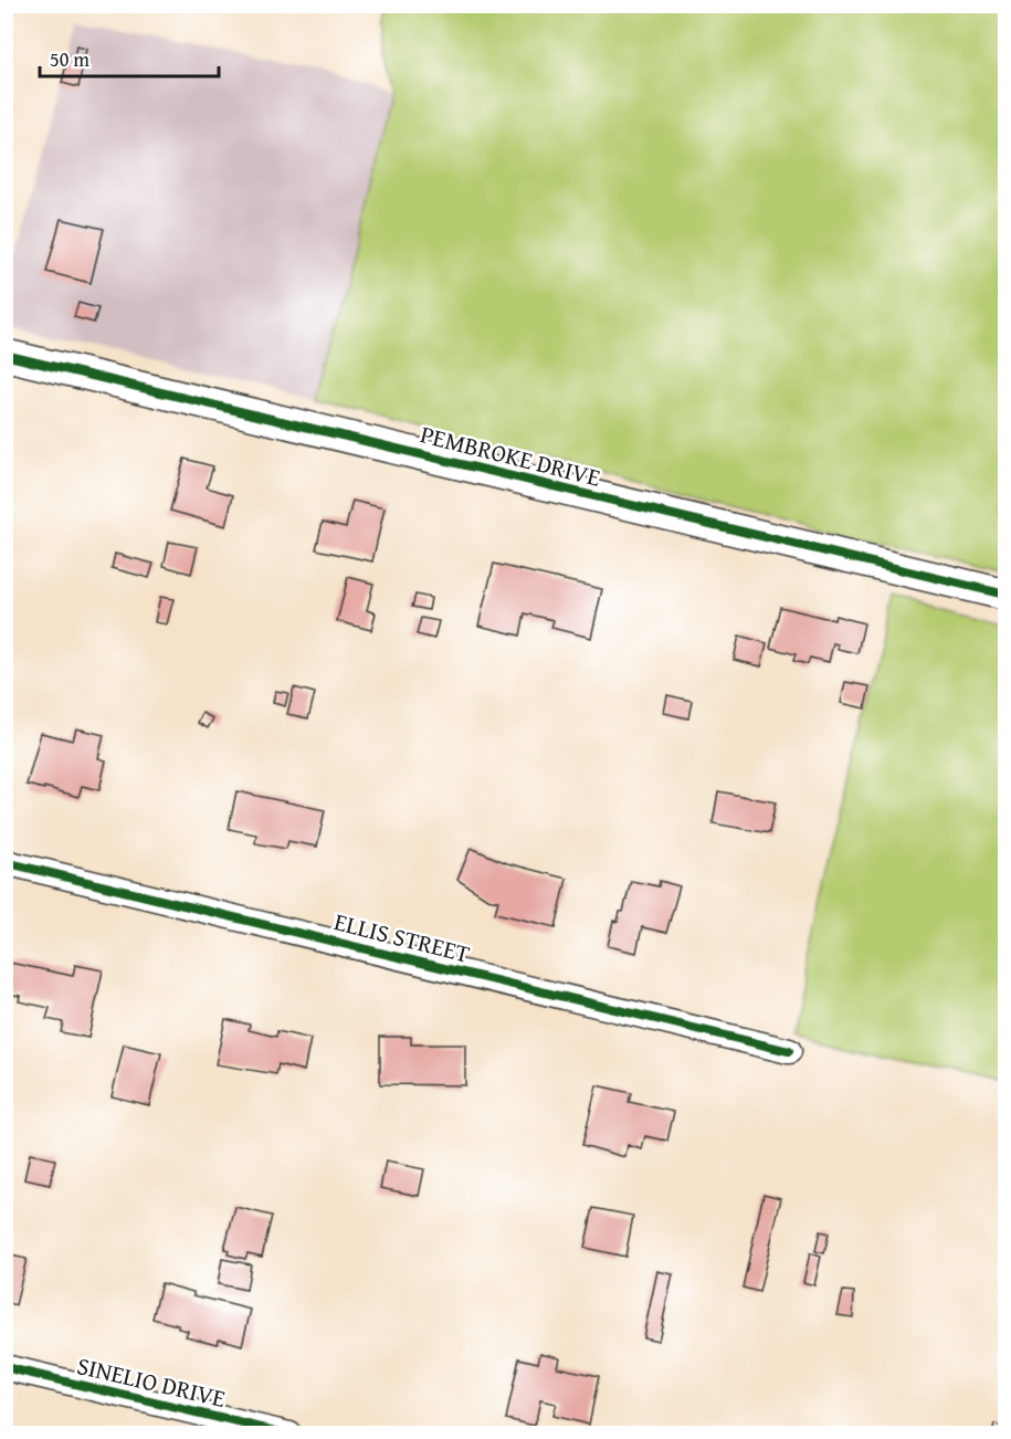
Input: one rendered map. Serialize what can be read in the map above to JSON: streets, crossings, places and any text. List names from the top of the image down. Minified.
{"streets":{"street":["PEMBROKE DRIVE","ELLIS STREET","SINELIO DRIVE"]},"scale_bar":"50 m"}
